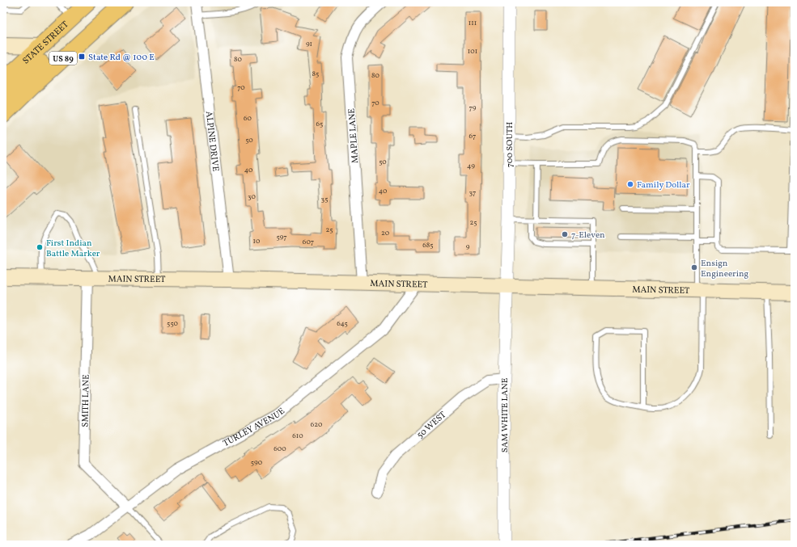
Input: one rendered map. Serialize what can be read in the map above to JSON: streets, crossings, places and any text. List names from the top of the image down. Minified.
{"streets":{"main road":["STATE STREET","US 89","MAIN STREET"],"street":["MAPLE LANE","ALPINE DRIVE","700 SOUTH","SMITH LANE","SAM WHITE LANE","50 WEST","TURLEY AVENUE"]},"crossings":[["MAPLE LANE","MAIN STREET"],["ALPINE DRIVE","MAIN STREET"],["700 SOUTH","MAIN STREET"],["700 SOUTH","SAM WHITE LANE"],["MAIN STREET","SMITH LANE"],["MAIN STREET","SAM WHITE LANE"],["MAIN STREET","TURLEY AVENUE"],["SMITH LANE","TURLEY AVENUE"],["SAM WHITE LANE","50 WEST"]],"places":{"transit":["State Rd @ 100 E"],"other":["Family Dollar","7-Eleven","First Indian Battle Marker","Ensign Engineering"]},"house_numbers":["111","91","101","80","85","80","70","70","79","60","65","67","50","50","49","40","40","37","30","35","25","25","20","597","10","607","685","9","550","645","620","610","600","590"]}
